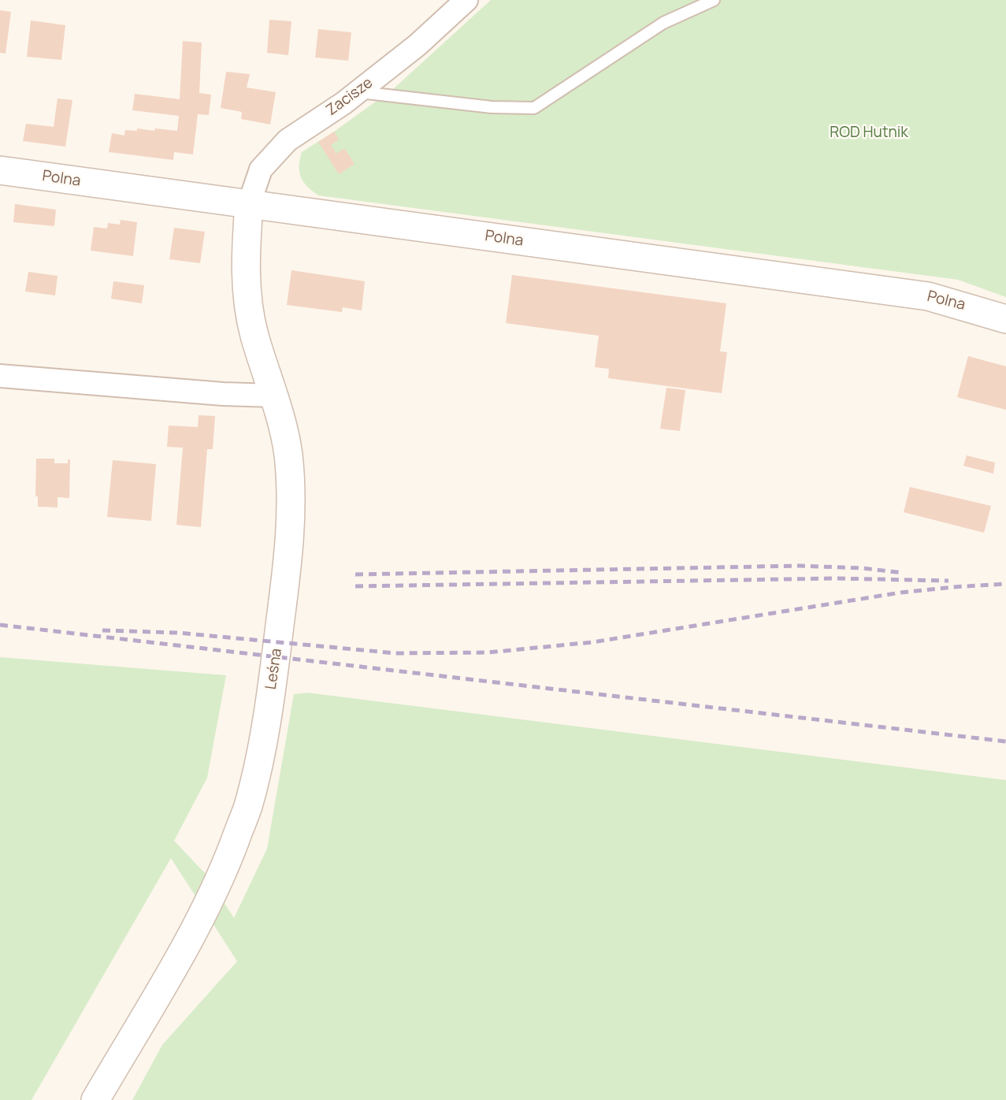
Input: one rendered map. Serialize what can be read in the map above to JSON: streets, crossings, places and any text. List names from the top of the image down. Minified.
{"streets":{"street":["Zacisze","Polna","Leśna"]},"crossings":[["Zacisze","Polna"],["Zacisze","Leśna"],["Polna","Leśna"]],"parks":["ROD Hutnik"]}
